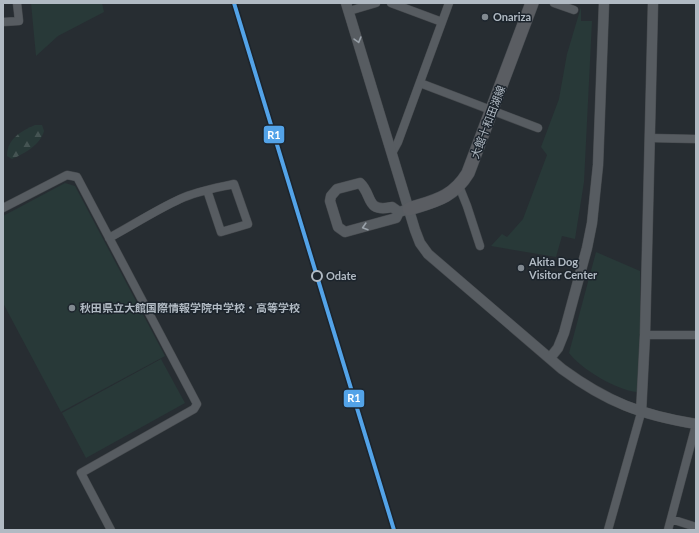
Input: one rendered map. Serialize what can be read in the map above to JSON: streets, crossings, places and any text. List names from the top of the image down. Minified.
{"streets":{"main road":["大館十和田湖線"]},"places":["Onariza","Akita Dog Visitor Center","Odate","秋田県立大館国際情報学院中学校・高等学校"],"lines":["transit line R1"]}
